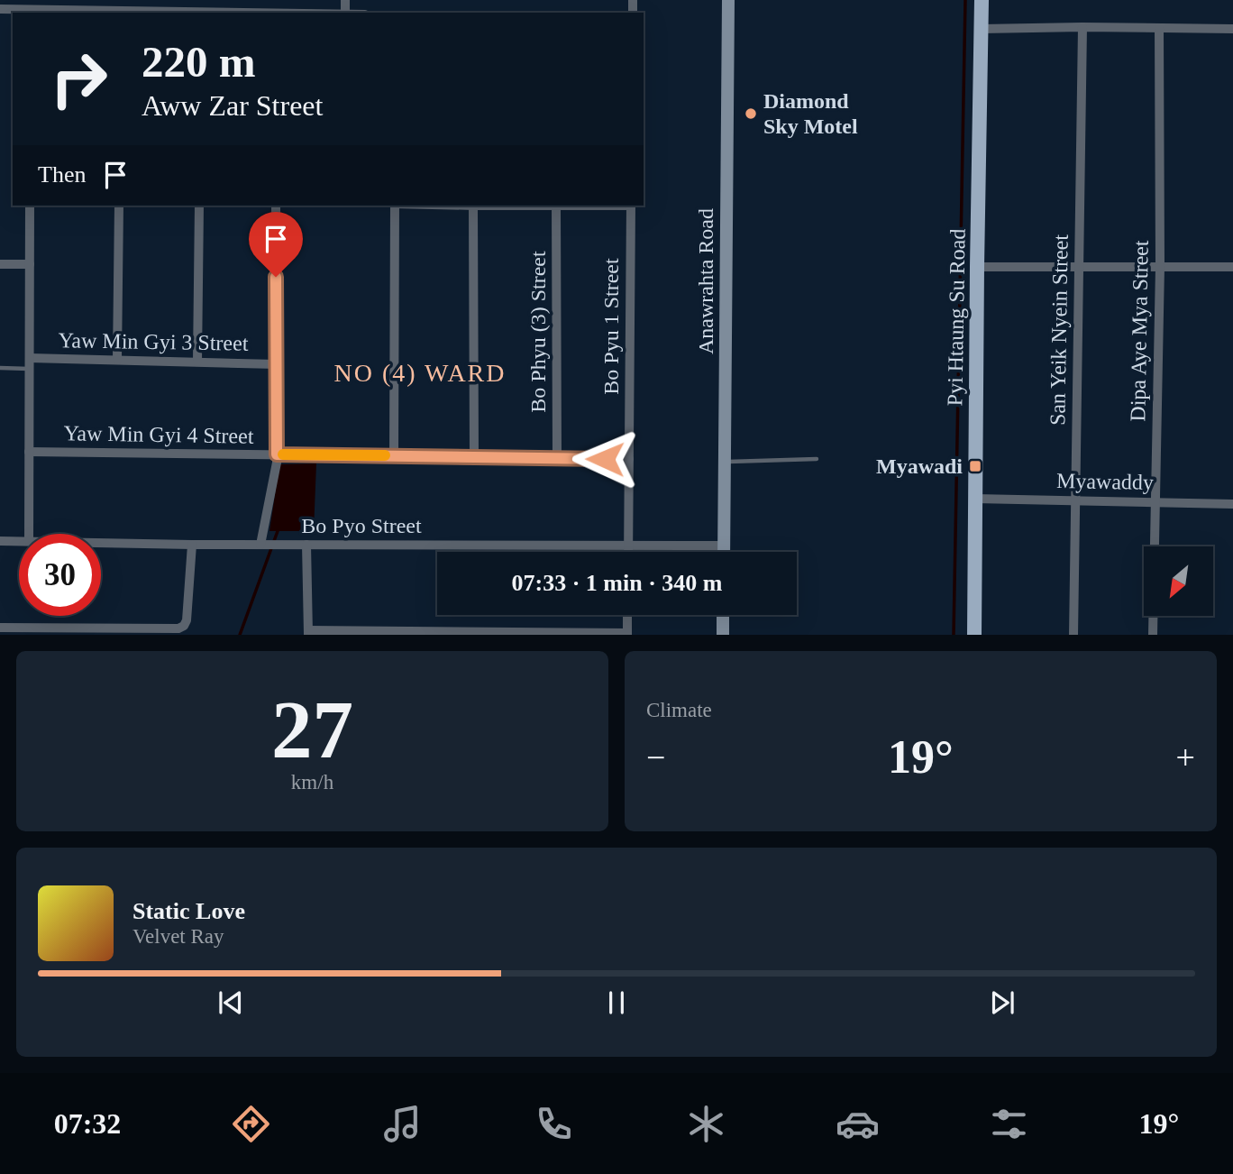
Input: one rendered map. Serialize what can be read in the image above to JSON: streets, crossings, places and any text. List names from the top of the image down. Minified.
{"streets":{"main road":["Anawrahta Road","Pyi Htaung Su Road"],"street":["Bo Pyu 1 Street","San Yeik Nyein Street","Dipa Aye Mya Street","Bo Phyu (3) Street","Yaw Min Gyi 3 Street","Yaw Min Gyi 4 Street","Myawaddy","Bo Pyo Street"]},"crossings":[["Anawrahta Road","Bo Pyo Street"],["Pyi Htaung Su Road","Myawaddy"],["Bo Pyu 1 Street","Yaw Min Gyi 4 Street"],["Bo Pyu 1 Street","Bo Pyo Street"],["San Yeik Nyein Street","Myawaddy"],["Dipa Aye Mya Street","Myawaddy"],["Bo Phyu (3) Street","Yaw Min Gyi 4 Street"]],"districts":["NO (4) WARD"],"places":{"other":["Diamond Sky Motel"],"transit":["Myawadi"]},"north":"bottom left","page":{"turn":["220 m","Aww Zar Street"],"then":"Then","limit":"30","trip":"07:33 · 1 min · 340 m","tile":[["27","km/h"],"Climate"],"heat":["−","19°","+"],"song":["Static Love","Velvet Ray"],"tabs":["07:32","19°"]}}
